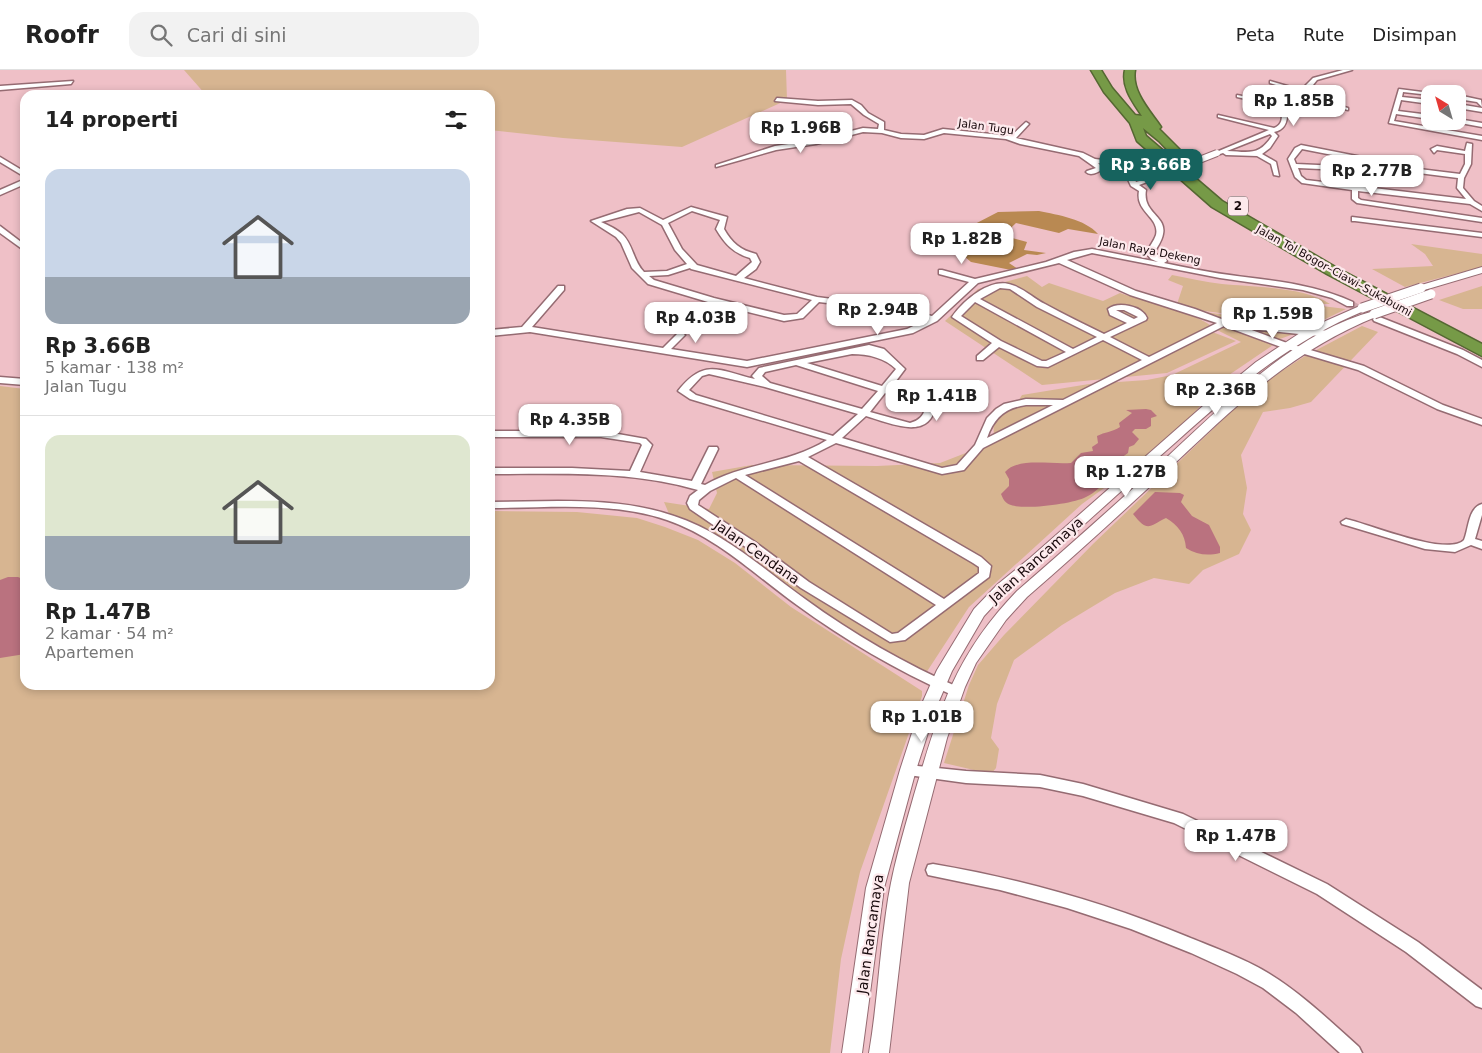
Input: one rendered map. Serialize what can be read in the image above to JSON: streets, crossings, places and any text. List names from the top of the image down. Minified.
{"streets":{"highway":["2","Jalan Tol Bogor–Ciawi–Sukabumi"],"street":["Jalan Tugu","Jalan Raya Dekeng","Jalan Cendana","Jalan Rancamaya"]},"crossings":[["Jalan Cendana","Jalan Rancamaya"]],"north":"top left","page":{"header":"Roofr","search":"Cari di sini","nav":["Peta","Rute","Disimpan"],"price":["Rp 1.85B","Rp 1.96B","Rp 3.66B","Rp 2.77B","Rp 1.82B","Rp 2.94B","Rp 1.59B","Rp 4.03B","Rp 2.36B","Rp 1.41B","Rp 4.35B","Rp 1.27B","Rp 1.01B","Rp 1.47B"],"heading":"14 properti","list":[{"name":"Rp 3.66B","note":"5 kamar · 138 m² · Jalan Tugu"},{"name":"Rp 1.47B","note":"2 kamar · 54 m² · Apartemen"}]}}
